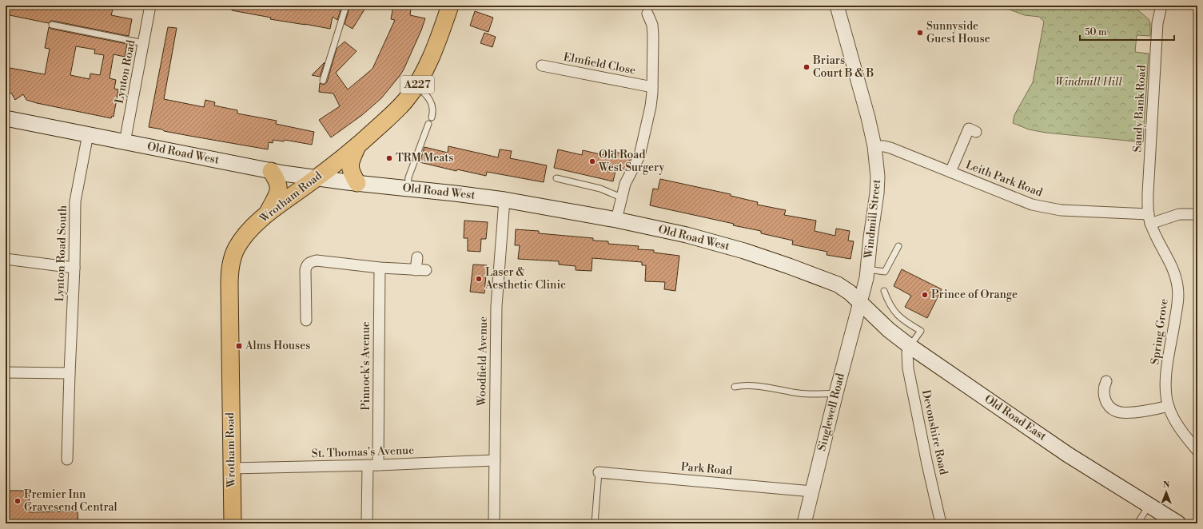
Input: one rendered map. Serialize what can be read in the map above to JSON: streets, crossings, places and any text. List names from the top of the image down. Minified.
{"streets":{"main road":["A227","Old Road West","Wrotham Road","Old Road East"],"street":["Elmfield Close","Lynton Road","Sandy Bank Road","Leith Park Road","Windmill Street","Lynton Road South","Spring Grove","Woodfield Avenue","Pinnock's Avenue","Singlewell Road","Devonshire Road","St. Thomas's Avenue","Park Road"]},"crossings":[["Elmfield Close","Old Road West"],["Lynton Road","Old Road West"],["A227","Old Road West"],["A227","Wrotham Road"],["Sandy Bank Road","Leith Park Road"],["Sandy Bank Road","Spring Grove"],["Old Road West","Wrotham Road"],["Old Road West","Windmill Street"],["Old Road West","Lynton Road South"],["Old Road West","Woodfield Avenue"],["Old Road West","Singlewell Road"],["Old Road West","Old Road East"],["Leith Park Road","Windmill Street"],["Leith Park Road","Spring Grove"],["Wrotham Road","St. Thomas's Avenue"],["Windmill Street","Singlewell Road"],["Windmill Street","Old Road East"],["Woodfield Avenue","St. Thomas's Avenue"],["Pinnock's Avenue","St. Thomas's Avenue"],["Singlewell Road","Old Road East"],["Singlewell Road","Park Road"],["Old Road East","Devonshire Road"]],"parks":["Windmill Hill"],"places":{"other":["Sunnyside Guest House","Briars Court B & B","TRM Meats","Old Road West Surgery","Laser & Aesthetic Clinic","Prince of Orange","Premier Inn Gravesend Central"],"transit":["Alms Houses"]},"scale_bar":"50 m","north":"top"}
